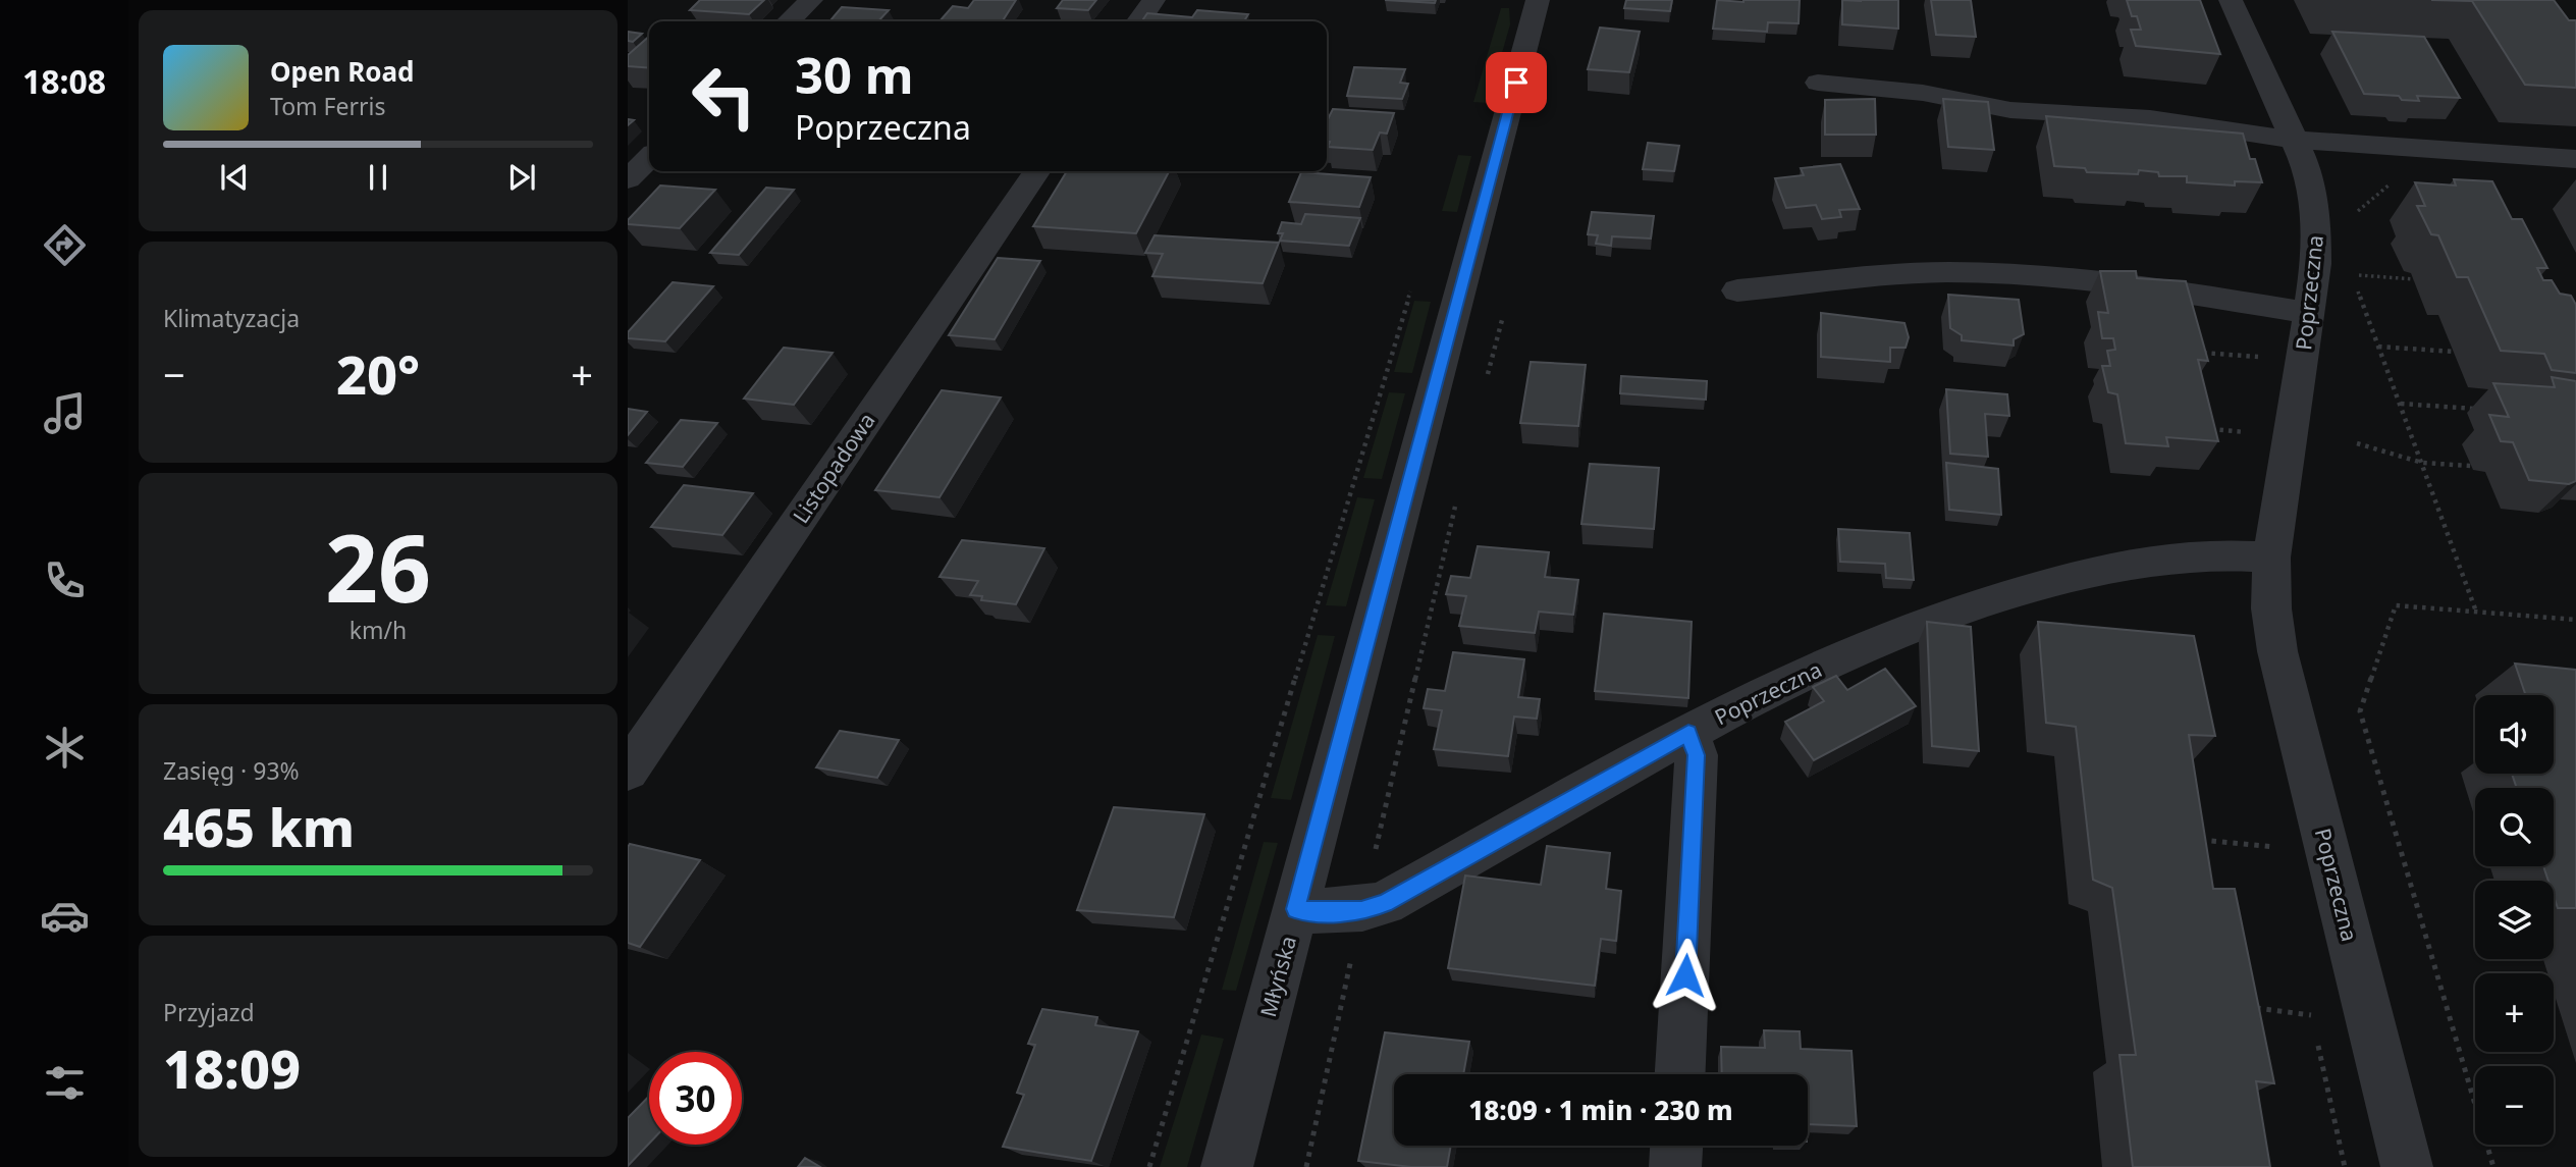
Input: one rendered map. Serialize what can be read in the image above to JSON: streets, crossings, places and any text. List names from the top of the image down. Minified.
{"streets":{"street":["Poprzeczna","Listopadowa","Młyńska"]},"crossings":[["Poprzeczna","Młyńska"]],"page":{"tabs":"18:08","turn":["30 m","Poprzeczna"],"song":["Open Road","Tom Ferris"],"tile":["Klimatyzacja",["26","km/h"],["Zasięg · 93%","465 km"],["Przyjazd","18:09"]],"heat":["−","20°","+"],"map_buttons":["+","−"],"limit":"30","trip":"18:09 · 1 min · 230 m"}}
